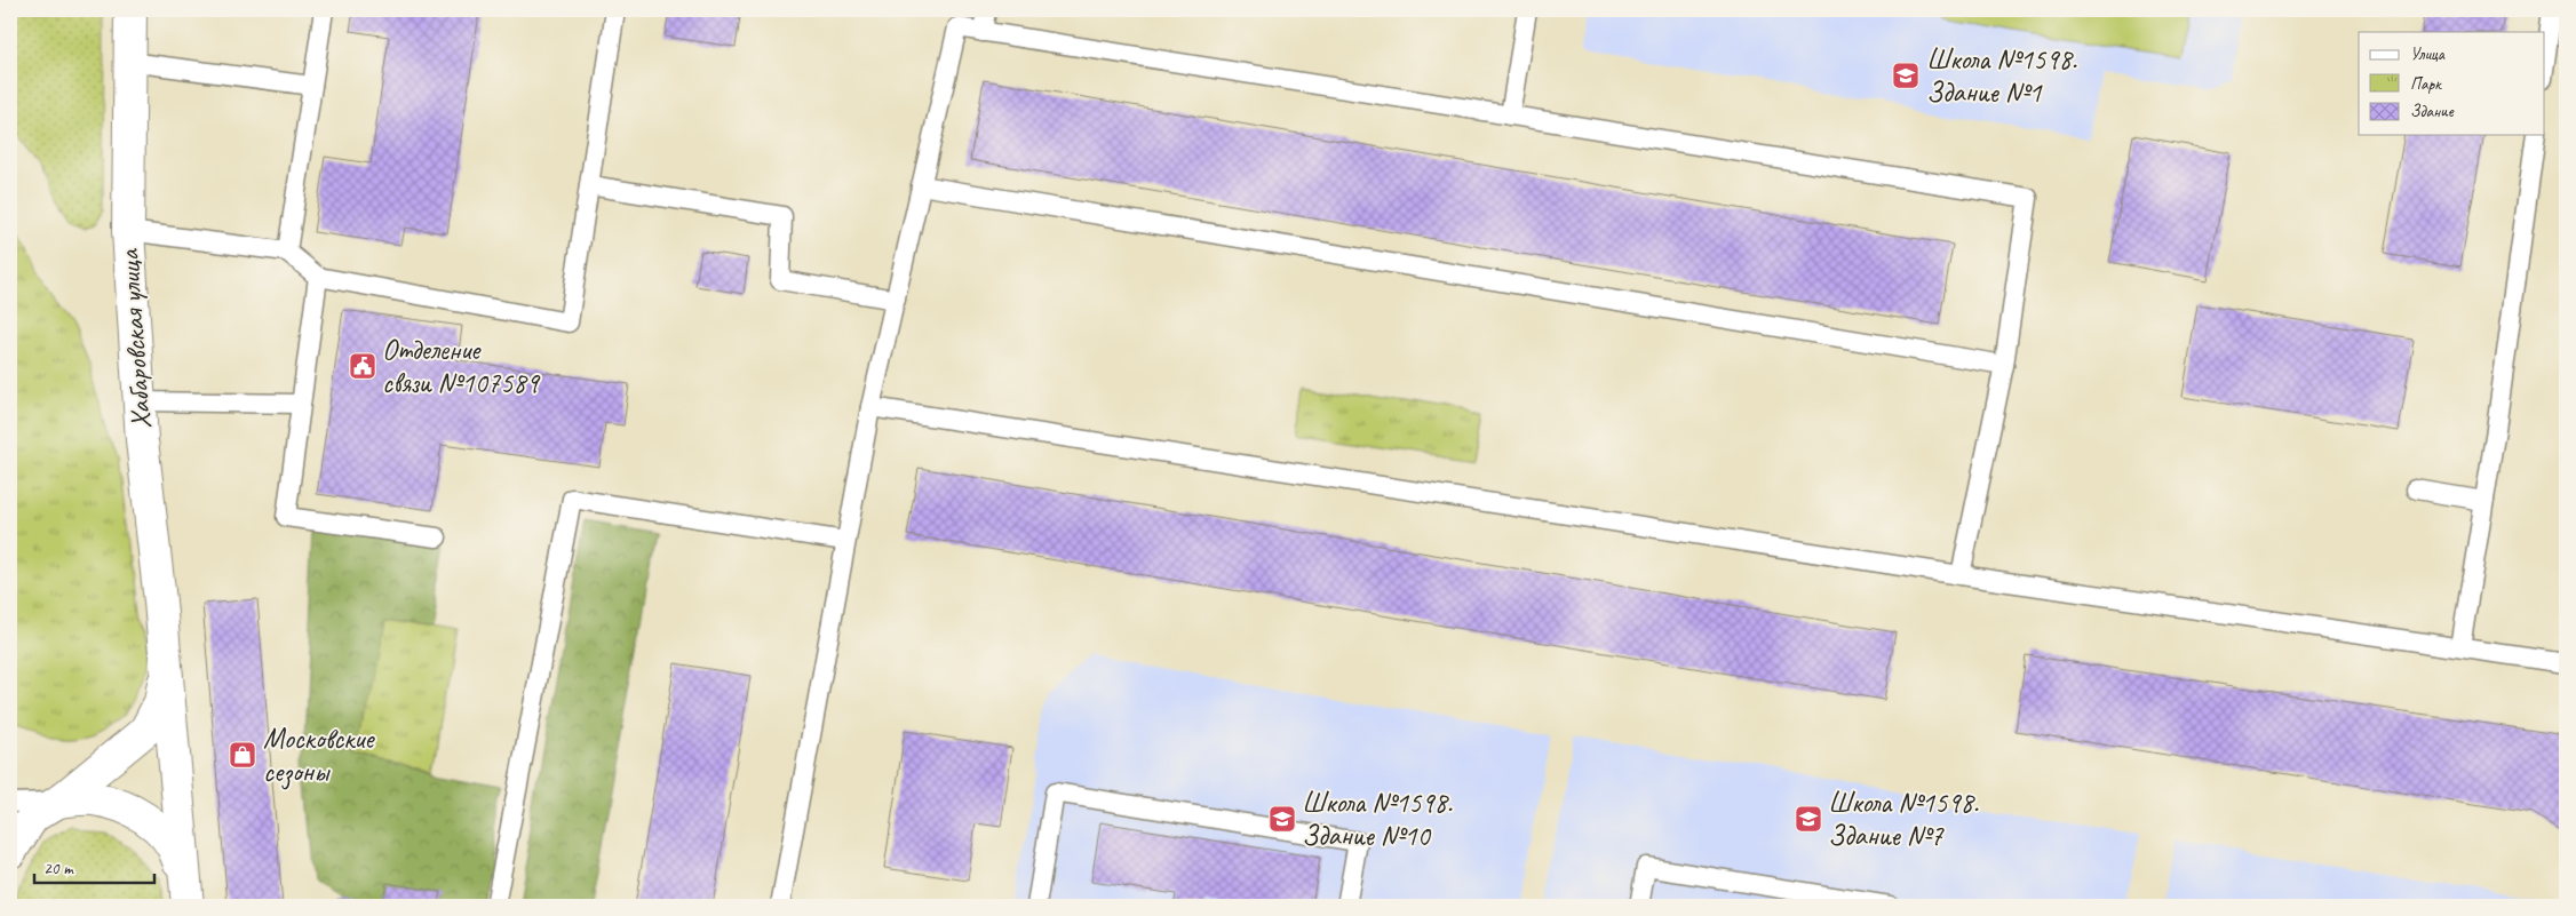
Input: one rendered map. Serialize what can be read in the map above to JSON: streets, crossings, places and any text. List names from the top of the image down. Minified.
{"streets":{"main road":["Хабаровская улица"]},"places":{"school or university":["Школа №1598. Здание №1","Школа №1598. Здание №10","Школа №1598. Здание №7"],"public building":["Отделение связи №107589"],"shop":["Московские сезоны"]},"legend":["Улица","Парк","Здание"],"scale_bar":"20 m"}
